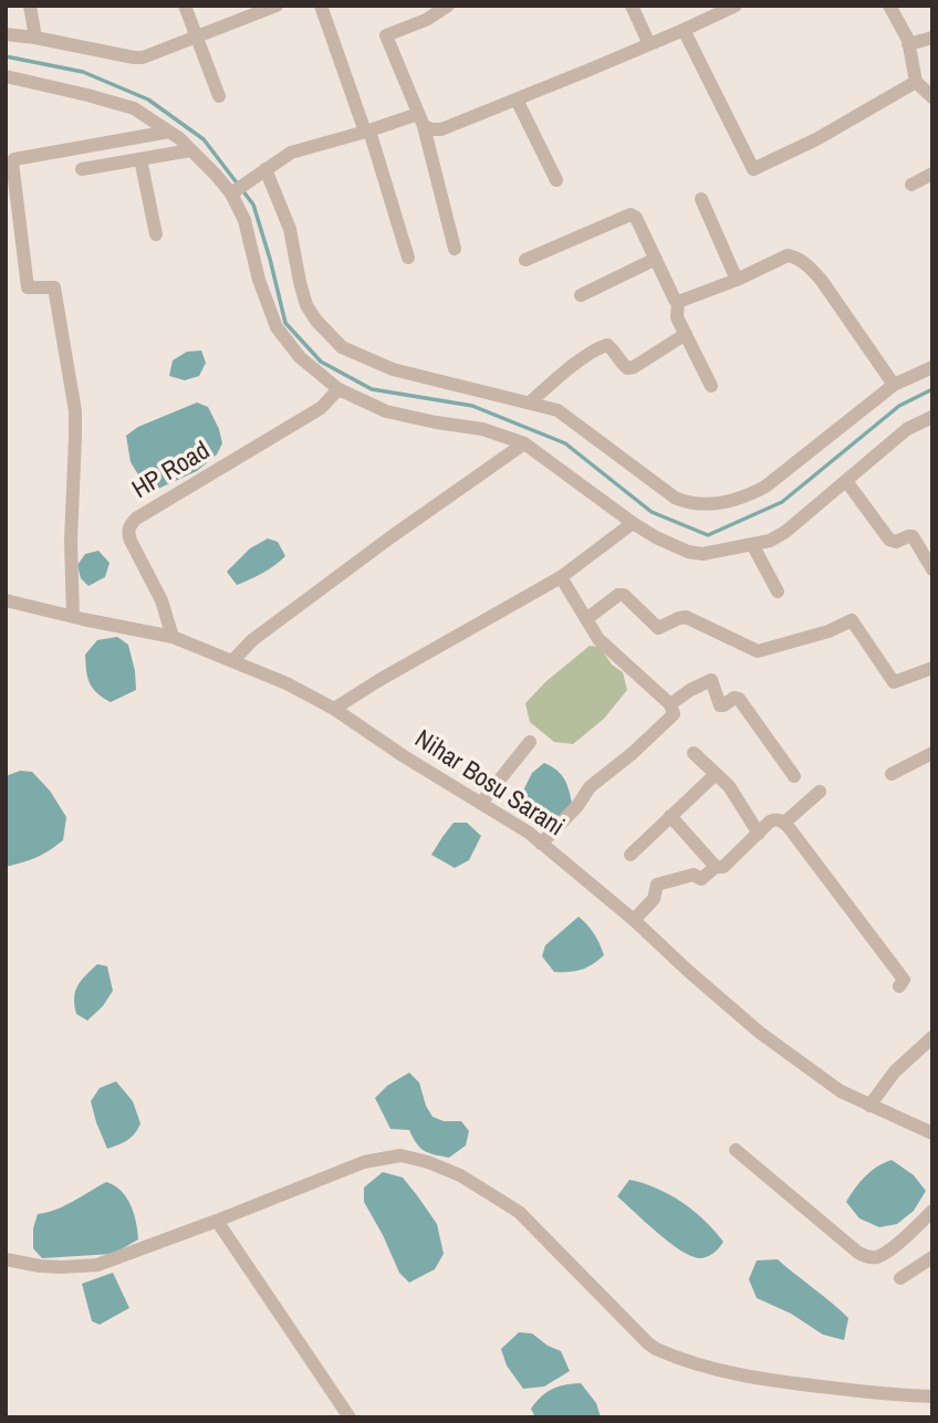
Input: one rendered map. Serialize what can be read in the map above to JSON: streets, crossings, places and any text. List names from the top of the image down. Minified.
{"streets":{"street":["HP Road","Nihar Bosu Sarani"]},"crossings":[["HP Road","Nihar Bosu Sarani"]]}
